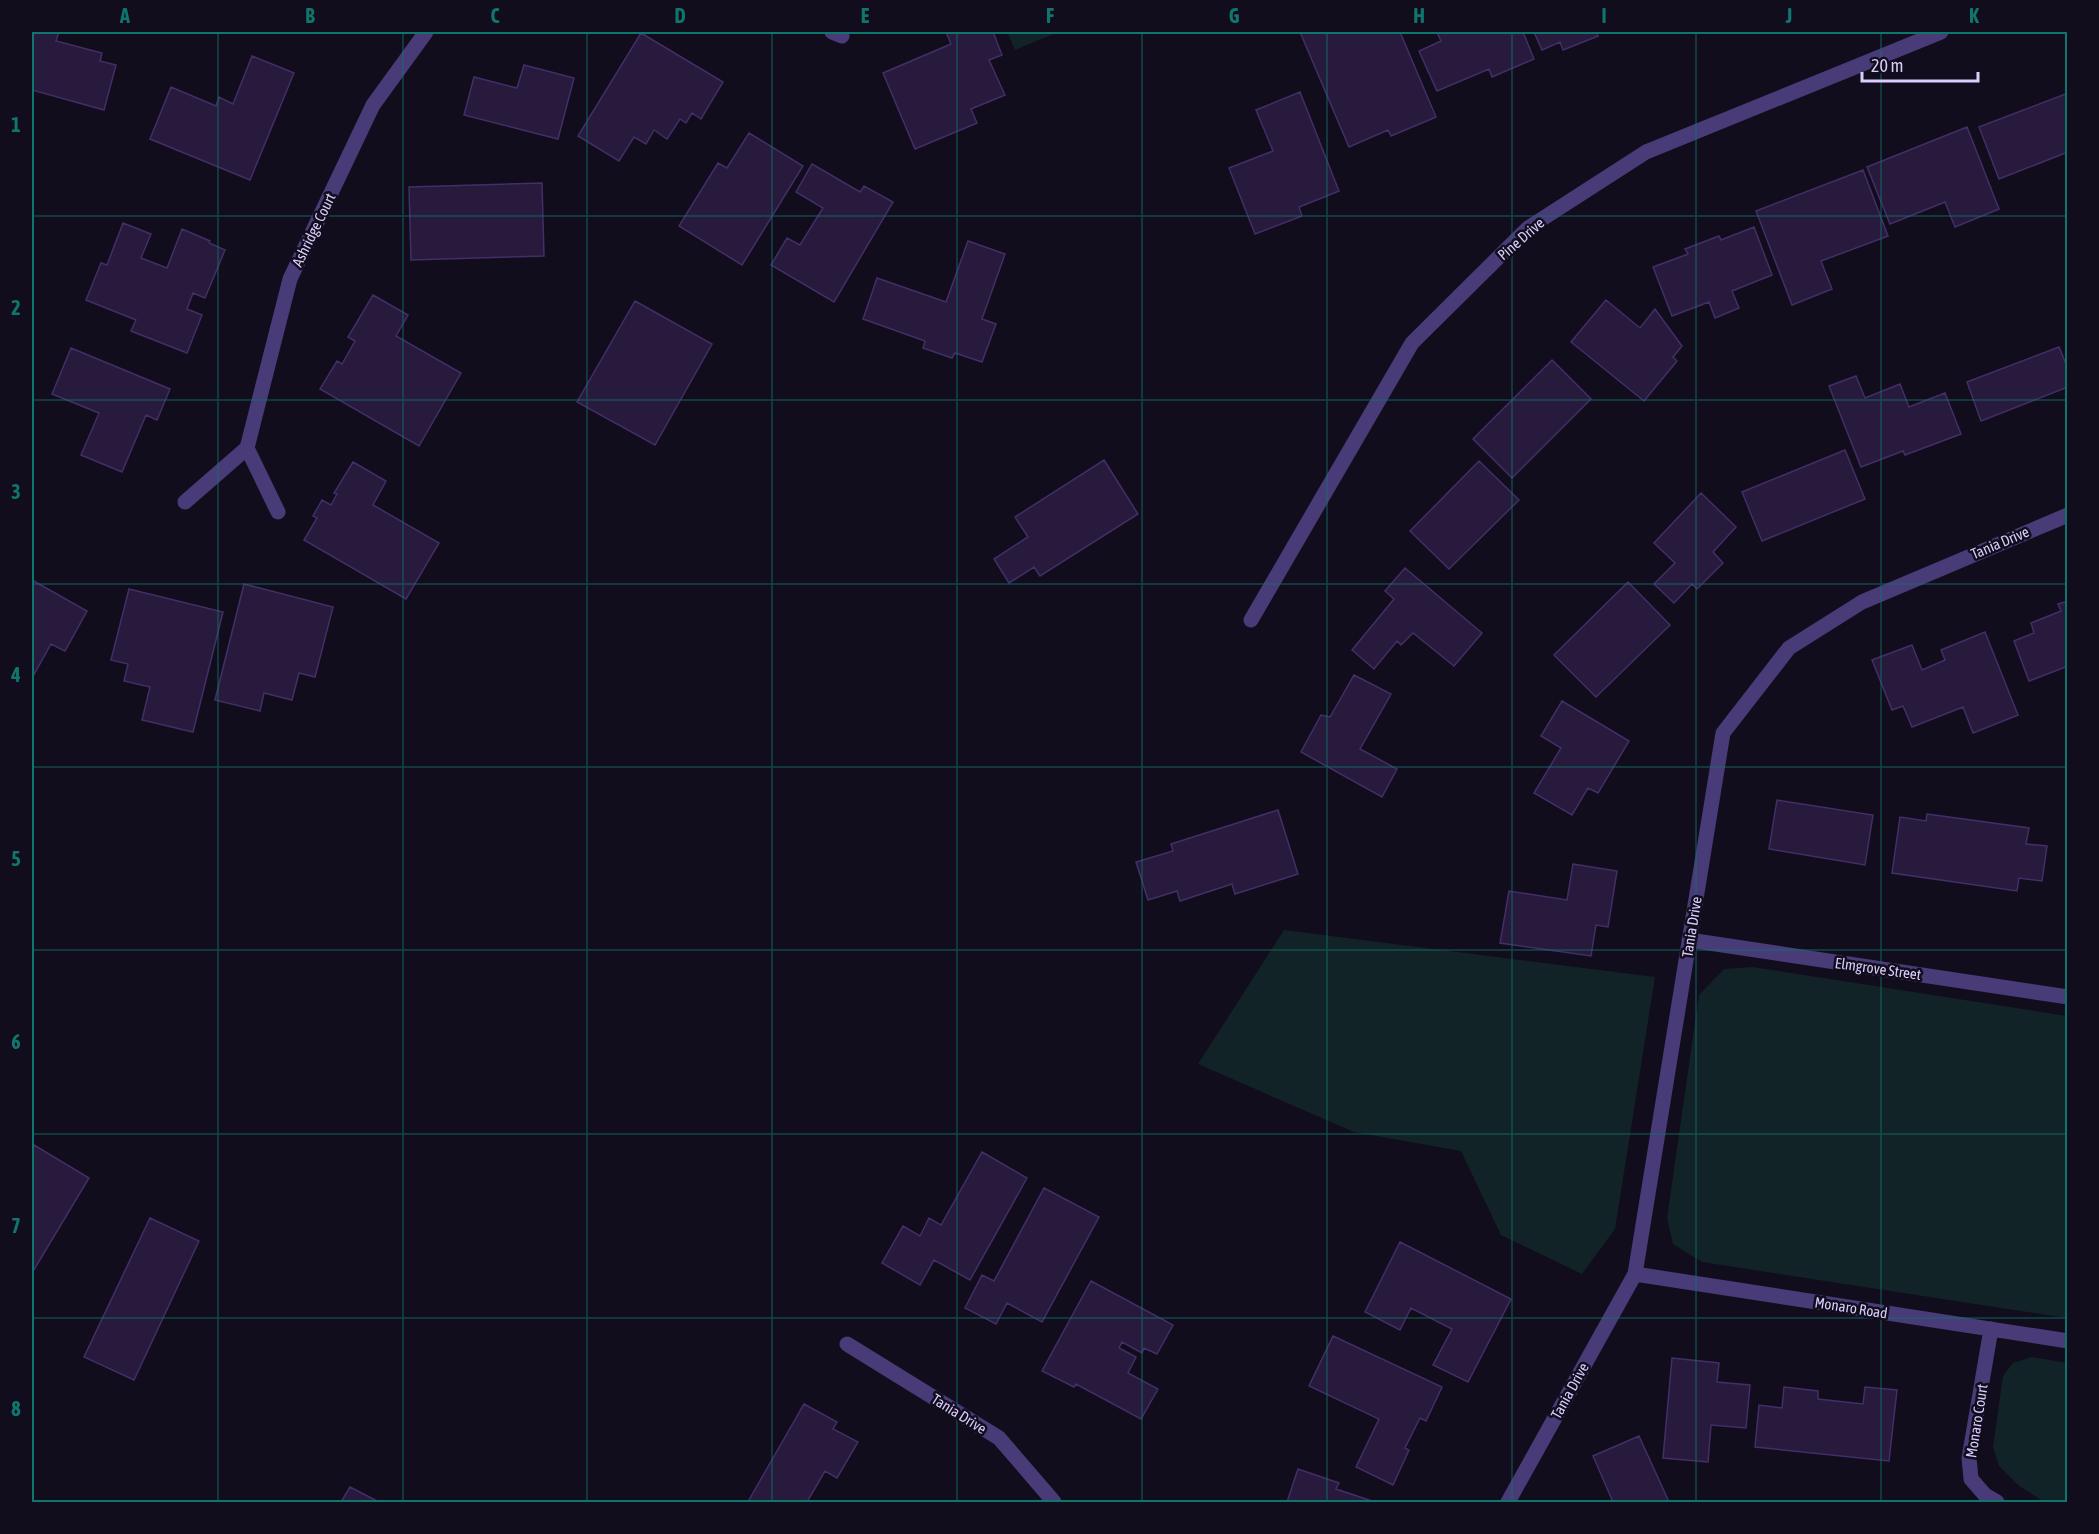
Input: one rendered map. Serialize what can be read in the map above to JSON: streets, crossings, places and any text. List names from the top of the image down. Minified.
{"streets":{"street":["Ashridge Court","Pine Drive","Tania Drive","Elmgrove Street","Monaro Road","Monaro Court"]},"crossings":[["Tania Drive","Elmgrove Street"],["Tania Drive","Monaro Road"],["Monaro Road","Monaro Court"]],"scale_bar":"20 m","grid":{"columns":["A","B","C","D","E","F","G","H","I","J","K"],"rows":["1","2","3","4","5","6","7","8"]}}
